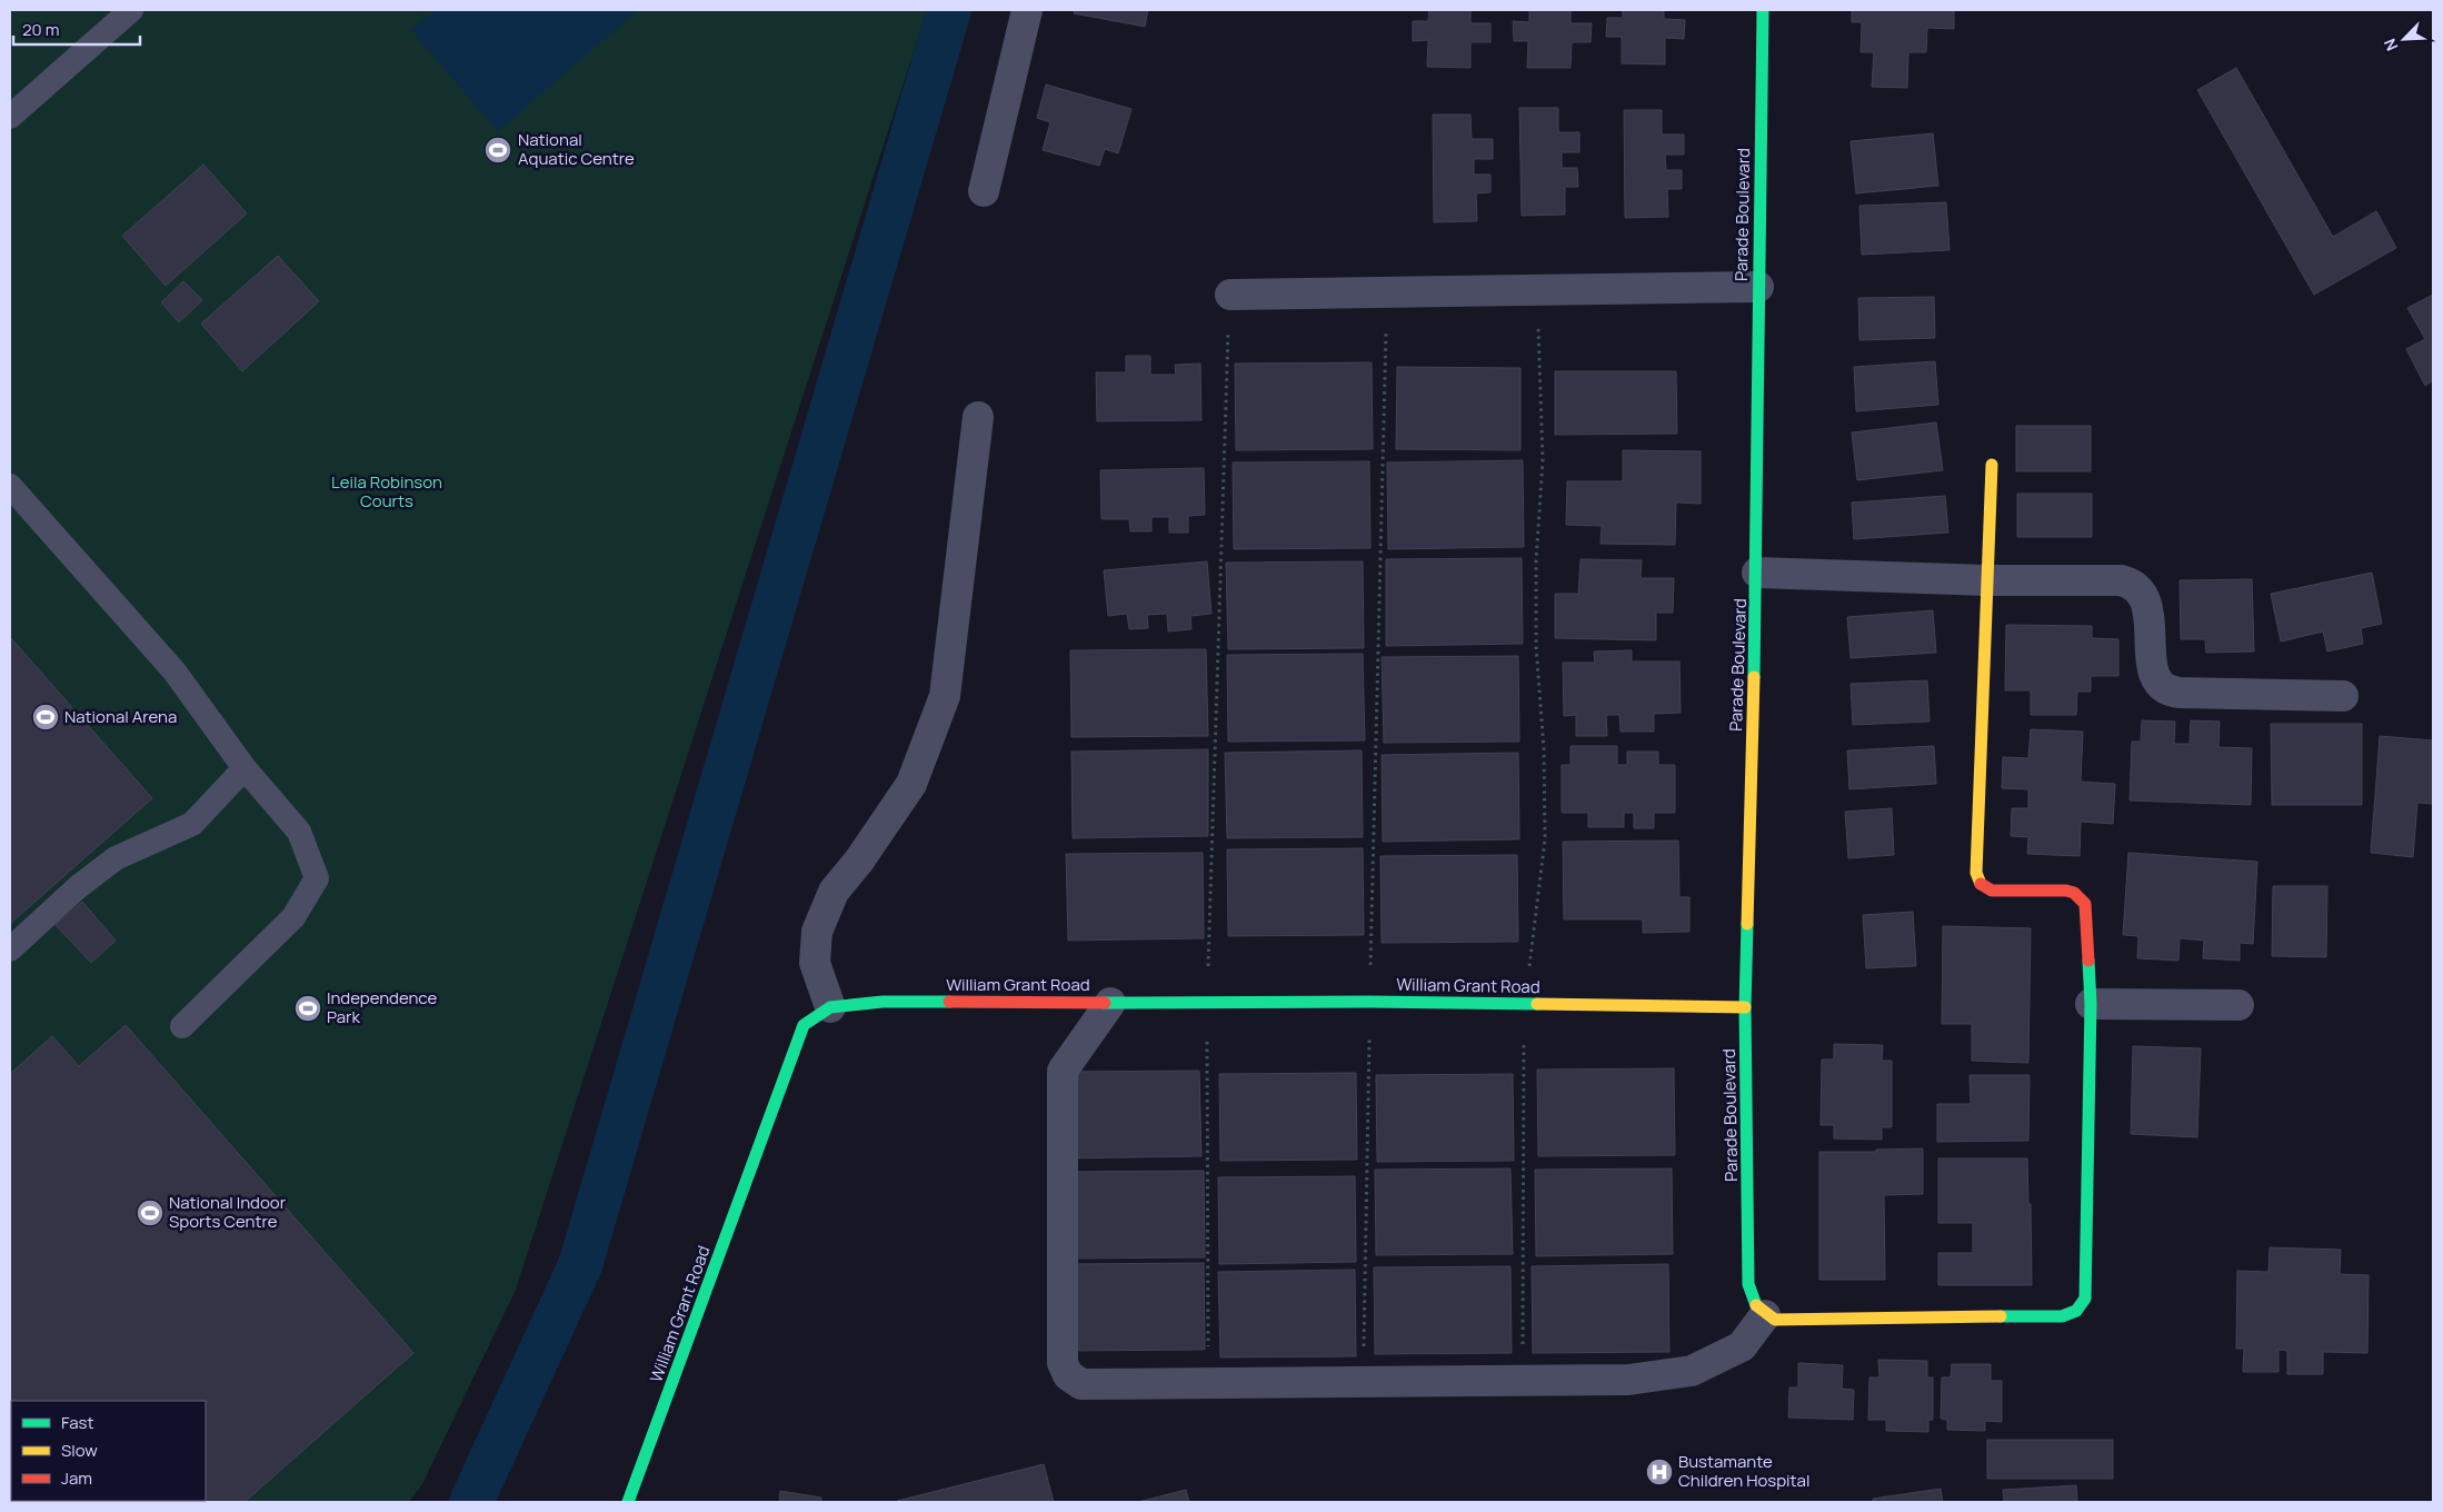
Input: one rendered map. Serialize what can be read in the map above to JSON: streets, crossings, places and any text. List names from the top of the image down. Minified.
{"streets":{"street":["Parade Boulevard","William Grant Road"]},"crossings":[["Parade Boulevard","William Grant Road"]],"parks":["Leila Robinson Courts"],"places":{"sports":["National Aquatic Centre","National Arena","Independence Park","National Indoor Sports Centre"],"hospital":["Bustamante Children Hospital"]},"legend":["Fast","Slow","Jam"],"scale_bar":"20 m","north":"bottom left"}
